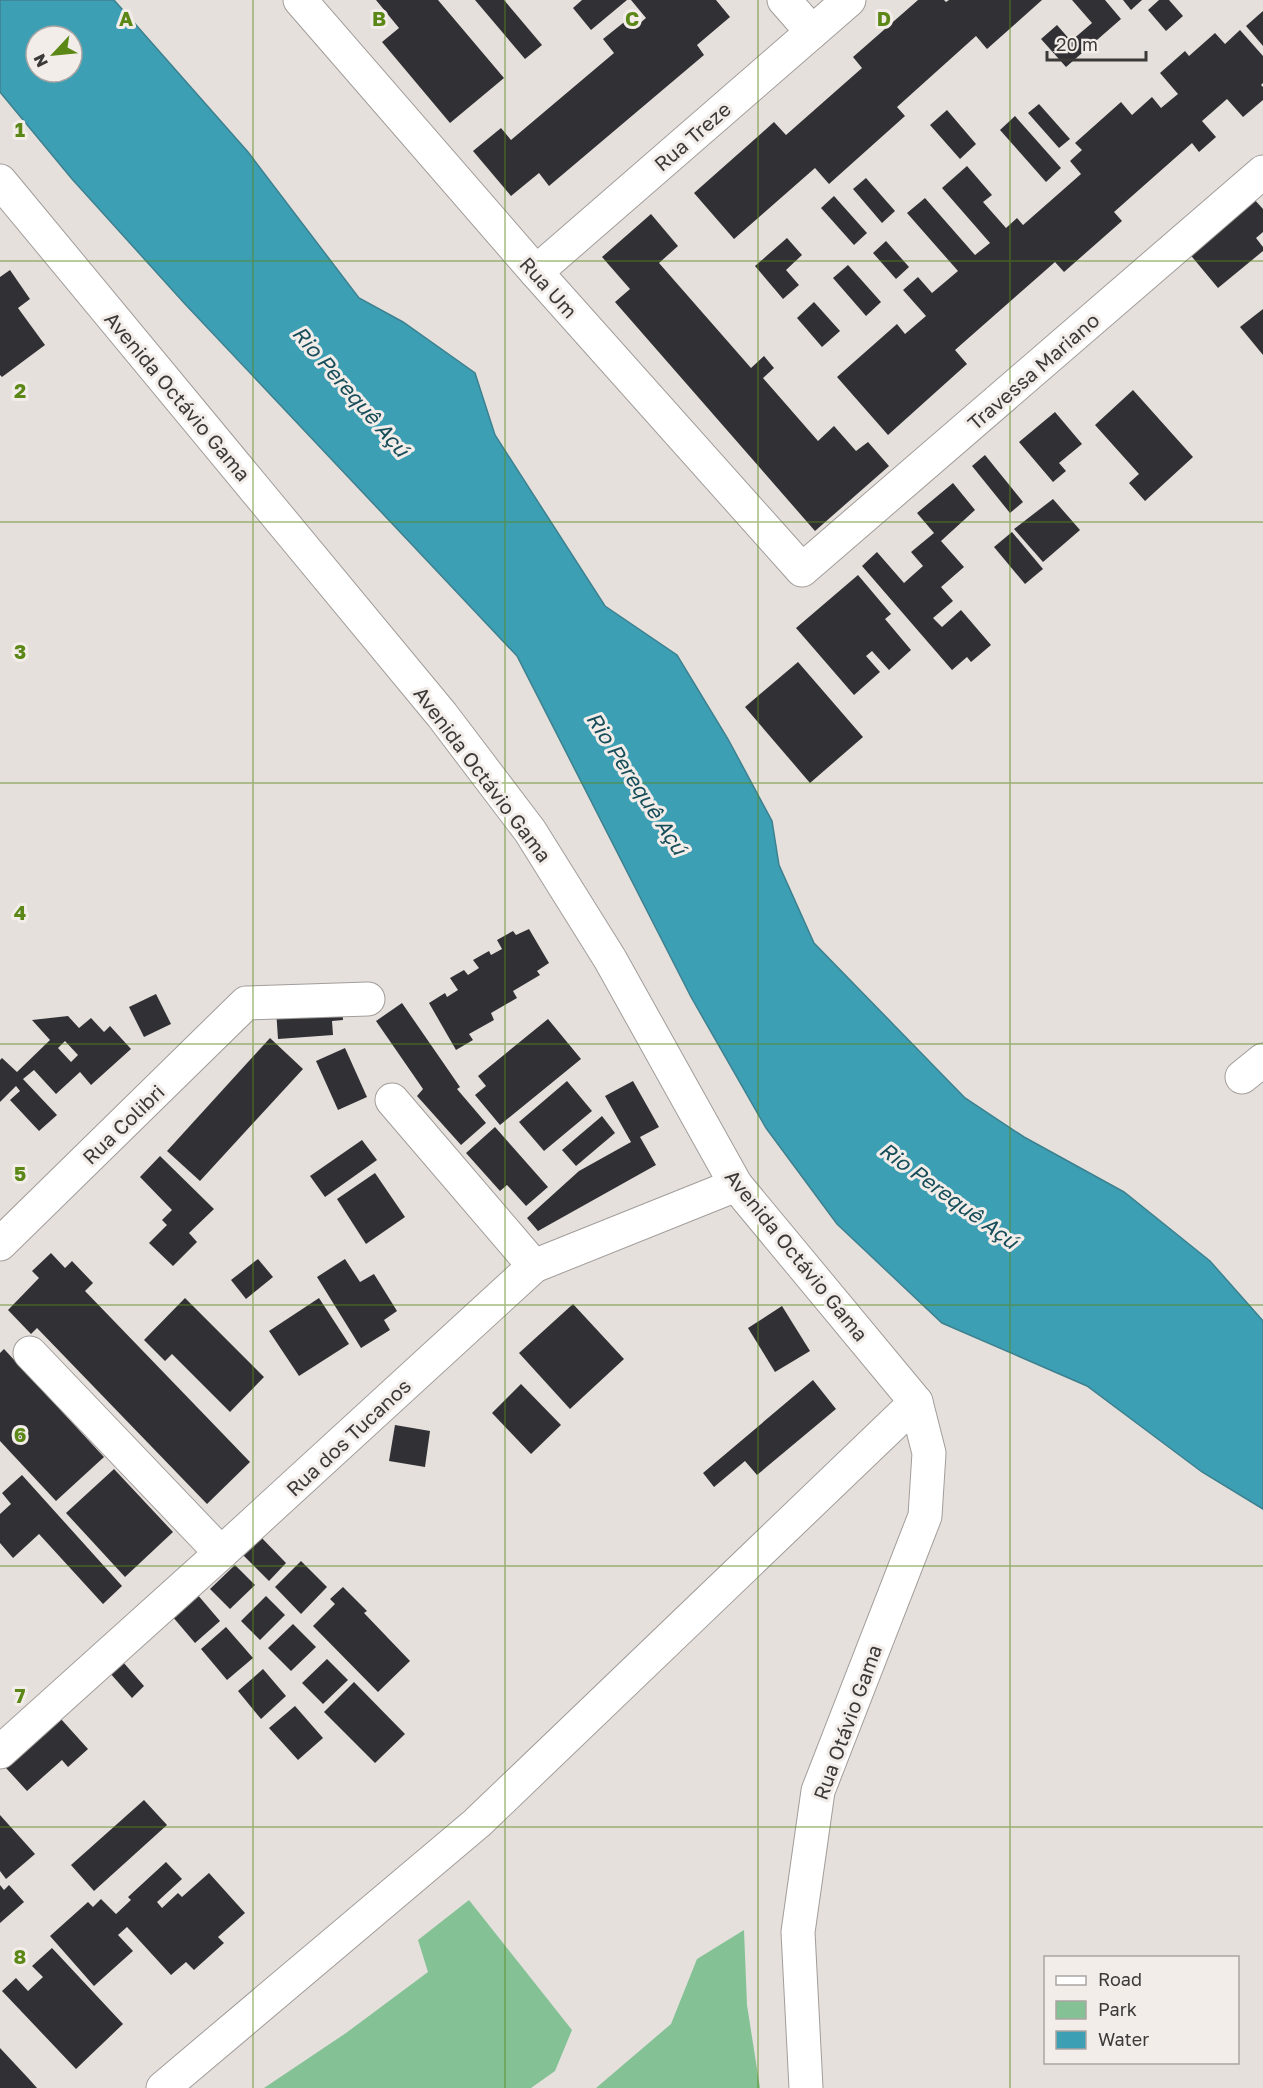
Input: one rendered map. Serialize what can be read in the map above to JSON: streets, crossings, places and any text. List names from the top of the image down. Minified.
{"streets":{"street":["Rua Treze","Rua Um","Travessa Mariano","Avenida Octávio Gama","Rua Colibri","Rua dos Tucanos","Rua Otávio Gama"]},"crossings":[["Rua Treze","Rua Um"],["Rua Um","Travessa Mariano"],["Avenida Octávio Gama","Rua dos Tucanos"],["Avenida Octávio Gama","Rua Otávio Gama"]],"water":["Rio Perequê Açú"],"legend":["Road","Park","Water"],"scale_bar":"20 m","north":"bottom left","grid":{"columns":["A","B","C","D"],"rows":["1","2","3","4","5","6","7","8"]}}
